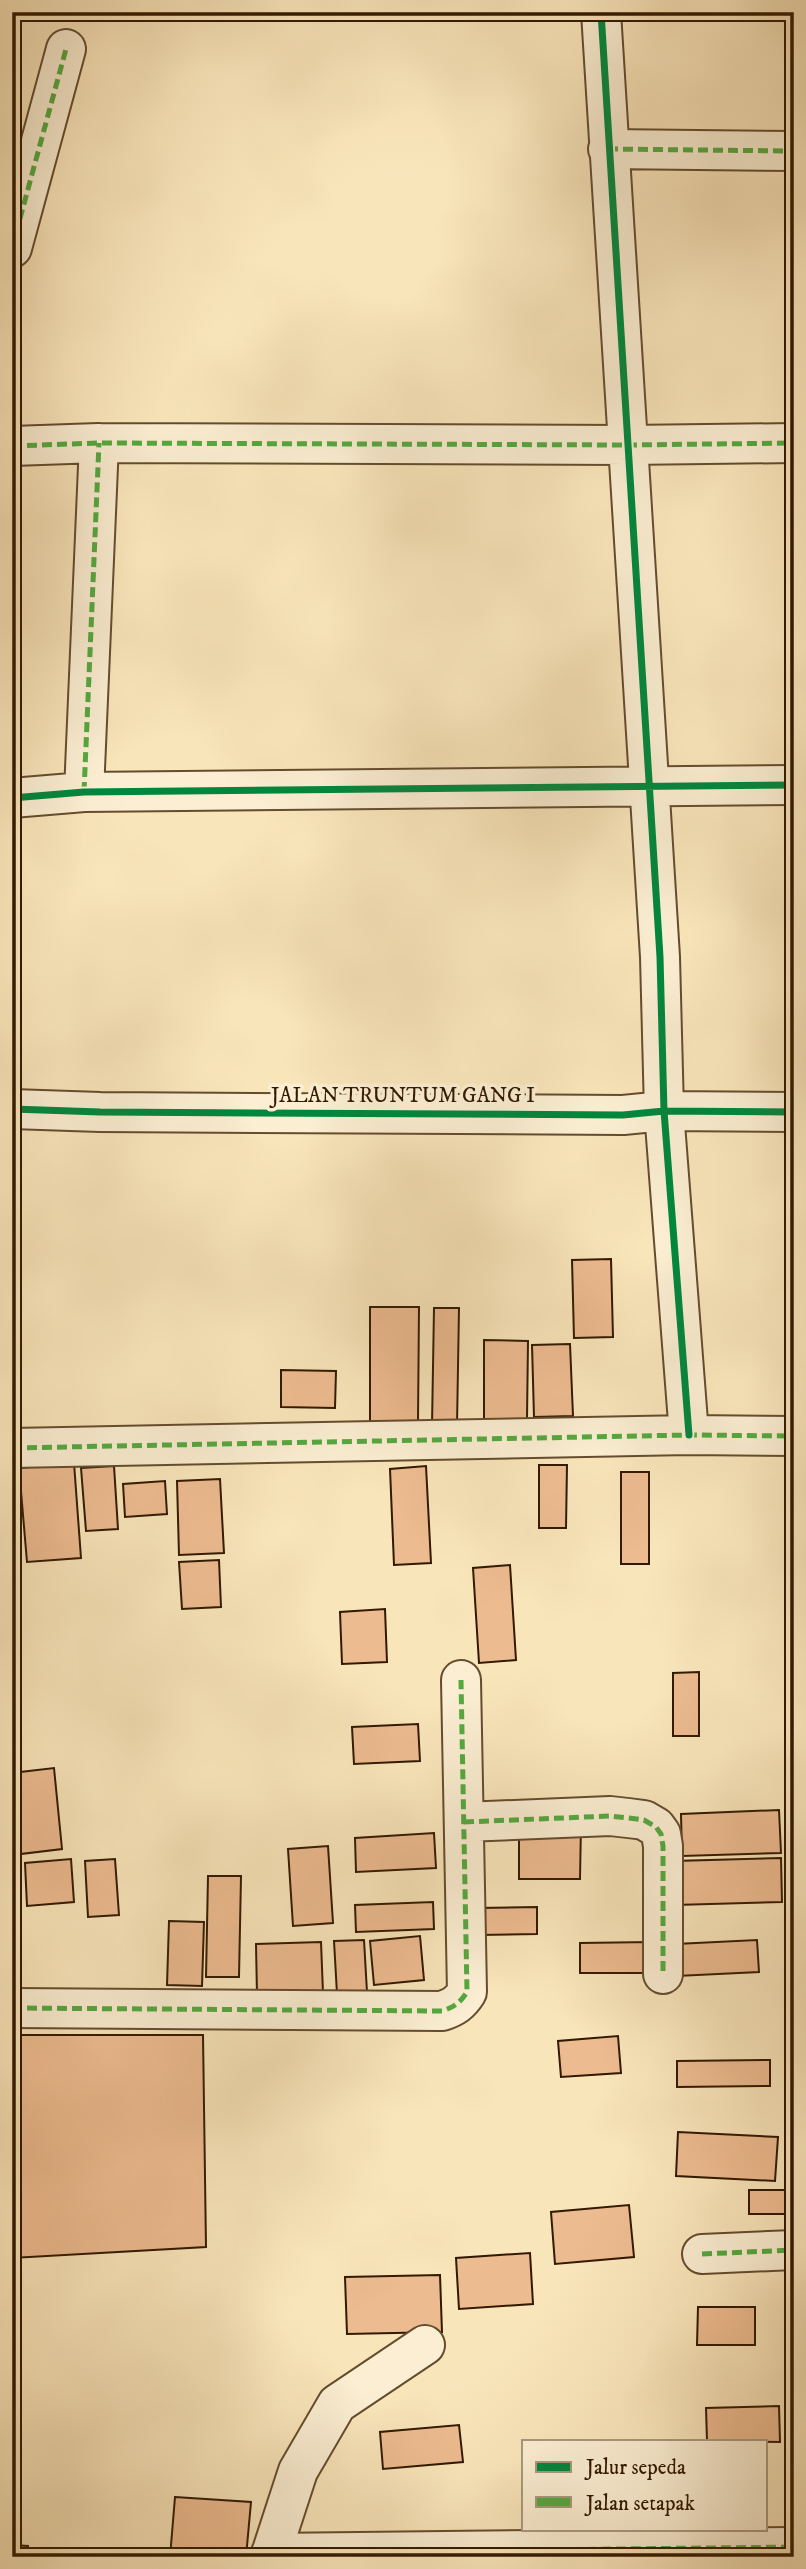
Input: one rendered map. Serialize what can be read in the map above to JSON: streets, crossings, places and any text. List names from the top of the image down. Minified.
{"streets":{"street":["JALAN TRUNTUM GANG I"]},"legend":["Jalur sepeda","Jalan setapak"]}
